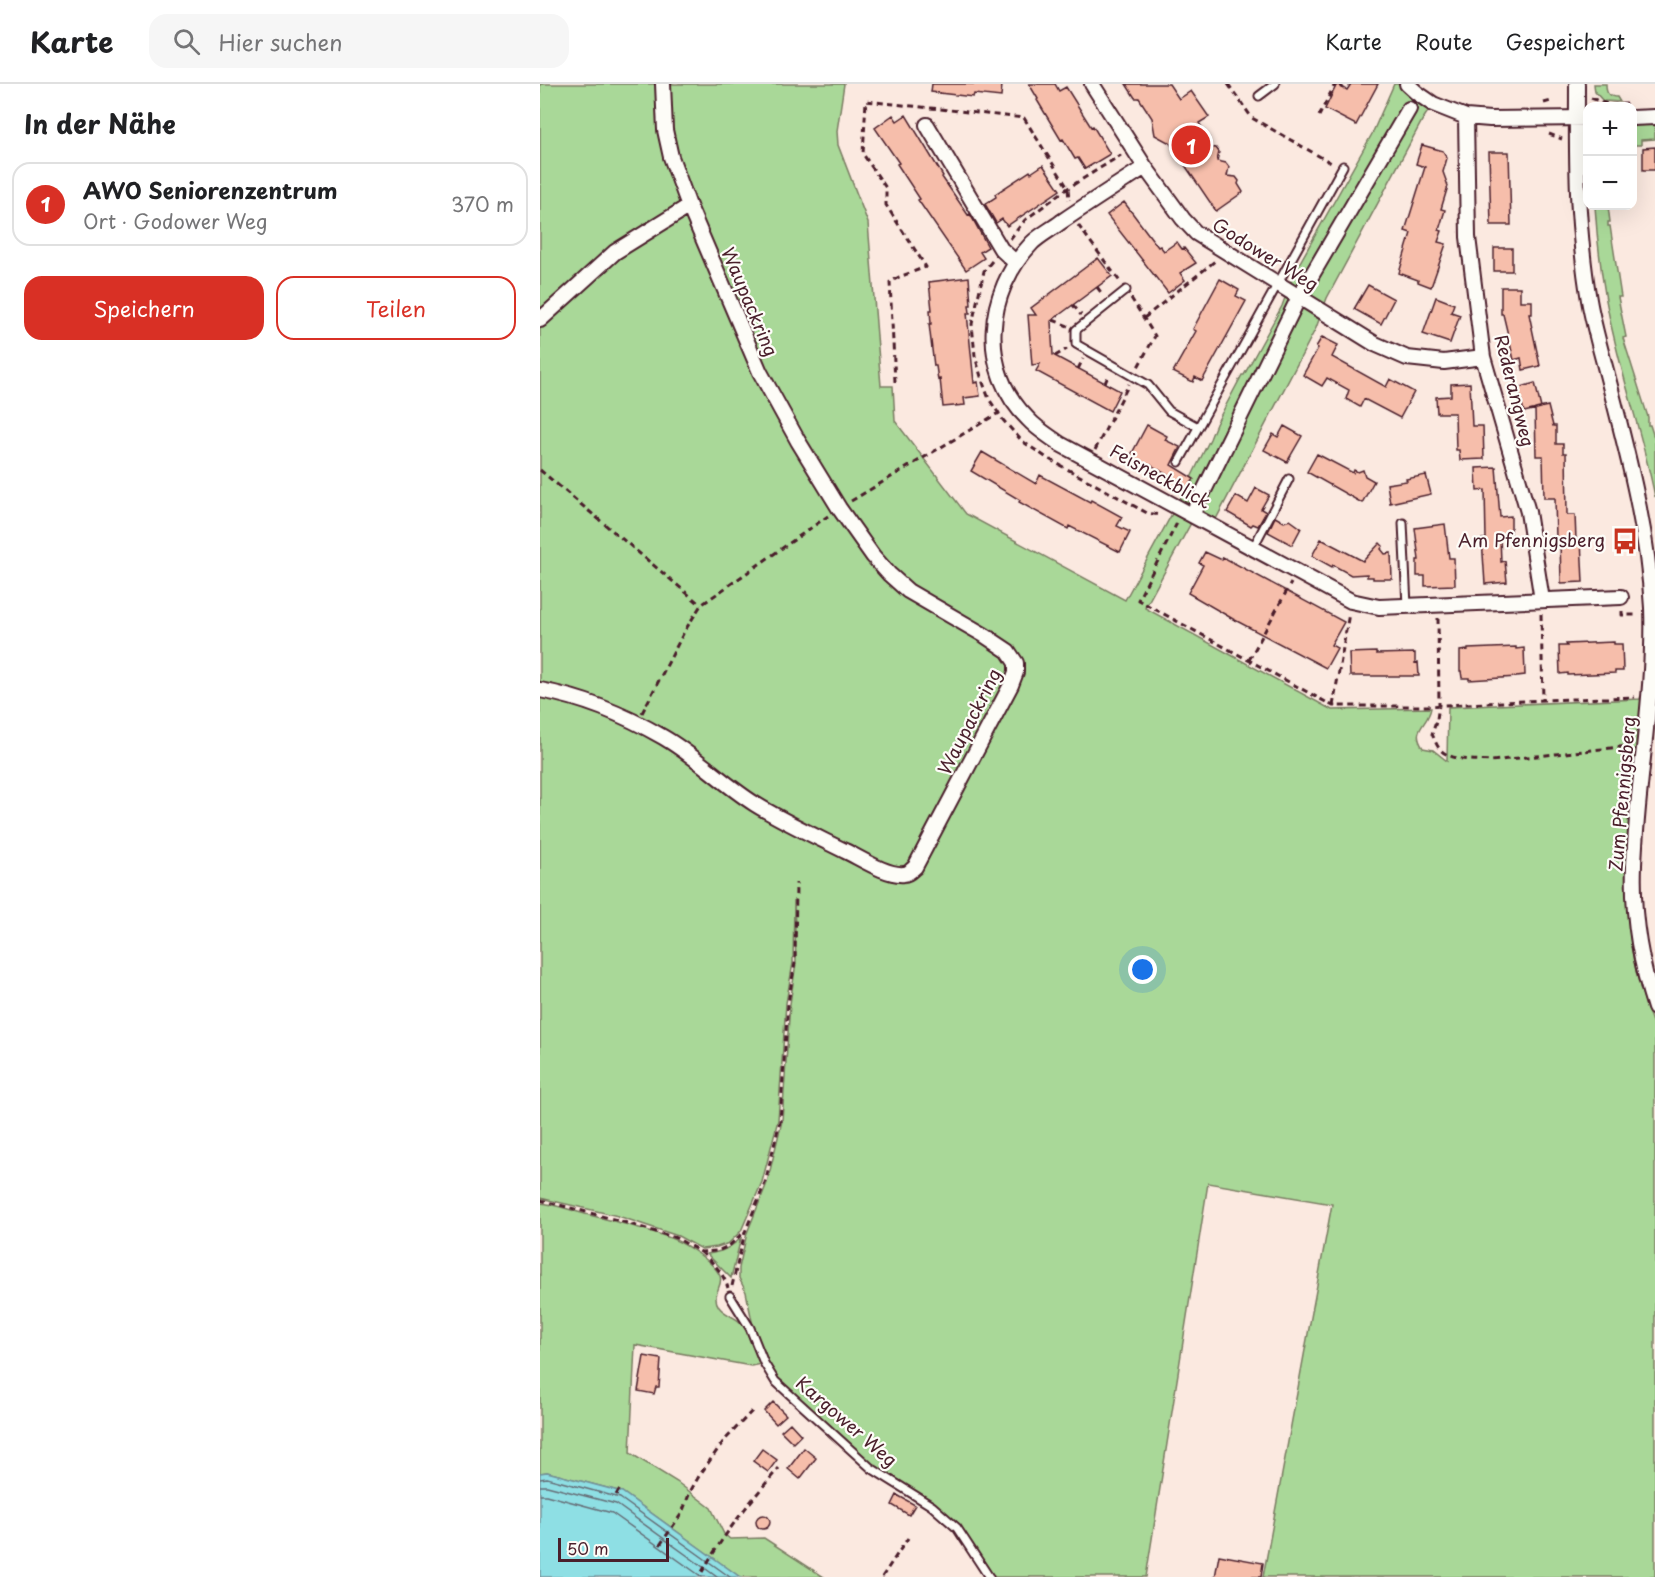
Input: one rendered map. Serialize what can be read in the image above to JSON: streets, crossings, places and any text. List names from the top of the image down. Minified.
{"streets":{"street":["Godower Weg","Waupackring","Rederangweg","Feisneckblick","Zum Pfennigsberg"],"lane":["Kargower Weg"]},"crossings":[["Godower Weg","Rederangweg"],["Godower Weg","Feisneckblick"],["Rederangweg","Feisneckblick"]],"places":{"bus stop":["Am Pfennigsberg"]},"scale_bar":"50 m","page":{"header":"Karte","search":"Hier suchen","nav":["Karte","Route","Gespeichert"],"heading":"In der Nähe","map_buttons":["+","−"],"pins":"1","list":[{"mark":"1","name":"AWO Seniorenzentrum","note":"Ort · Godower Weg","value":"370 m"}],"buttons":["Speichern","Teilen"],"scale":"50 m"}}
